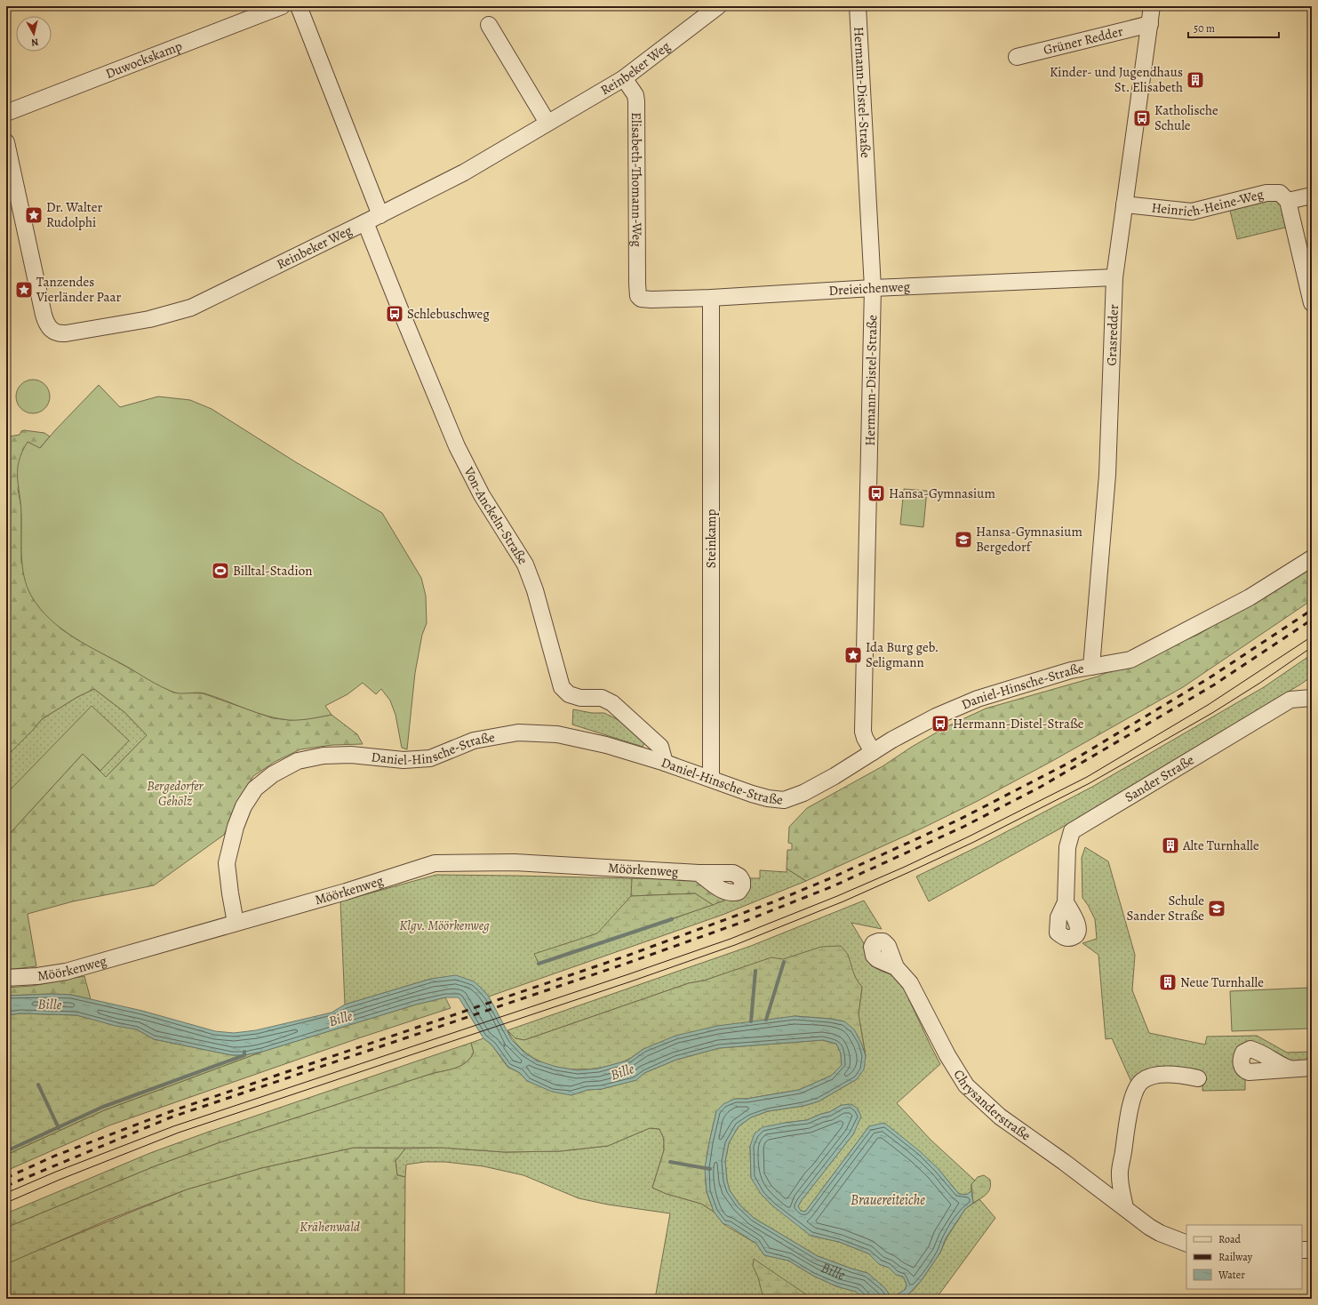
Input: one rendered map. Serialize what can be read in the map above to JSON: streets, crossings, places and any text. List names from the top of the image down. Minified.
{"streets":{"street":["Grüner Redder","Duwockskamp","Reinbeker Weg","Hermann-Distel-Straße","Elisabeth-Thomann-Weg","Heinrich-Heine-Weg","Dreieichenweg","Grasredder","Von-Anckeln-Straße","Steinkamp","Daniel-Hinsche-Straße","Sander Straße","Möörkenweg","Chrysanderstraße"]},"crossings":[["Grüner Redder","Grasredder"],["Reinbeker Weg","Elisabeth-Thomann-Weg"],["Reinbeker Weg","Von-Anckeln-Straße"],["Hermann-Distel-Straße","Dreieichenweg"],["Hermann-Distel-Straße","Daniel-Hinsche-Straße"],["Elisabeth-Thomann-Weg","Dreieichenweg"],["Heinrich-Heine-Weg","Grasredder"],["Dreieichenweg","Grasredder"],["Dreieichenweg","Steinkamp"],["Grasredder","Daniel-Hinsche-Straße"],["Von-Anckeln-Straße","Daniel-Hinsche-Straße"],["Steinkamp","Daniel-Hinsche-Straße"],["Daniel-Hinsche-Straße","Möörkenweg"]],"water":["Bille","Brauereiteiche"],"parks":["Bergedorfer Gehölz","Klgv. Möörkenweg","Krähenwald"],"places":{"building":["Kinder- und Jugendhaus St. Elisabeth","Alte Turnhalle","Neue Turnhalle"],"bus stop":["Katholische Schule","Schlebuschweg","Hansa-Gymnasium","Hermann-Distel-Straße"],"place":["Dr. Walter Rudolphi","Tanzendes Vierländer Paar","Ida Burg geb. Seligmann"],"school or university":["Hansa-Gymnasium Bergedorf","Schule Sander Straße"],"sports":["Billtal-Stadion"]},"legend":["Road","Railway","Water"],"scale_bar":"50 m","north":"bottom"}
